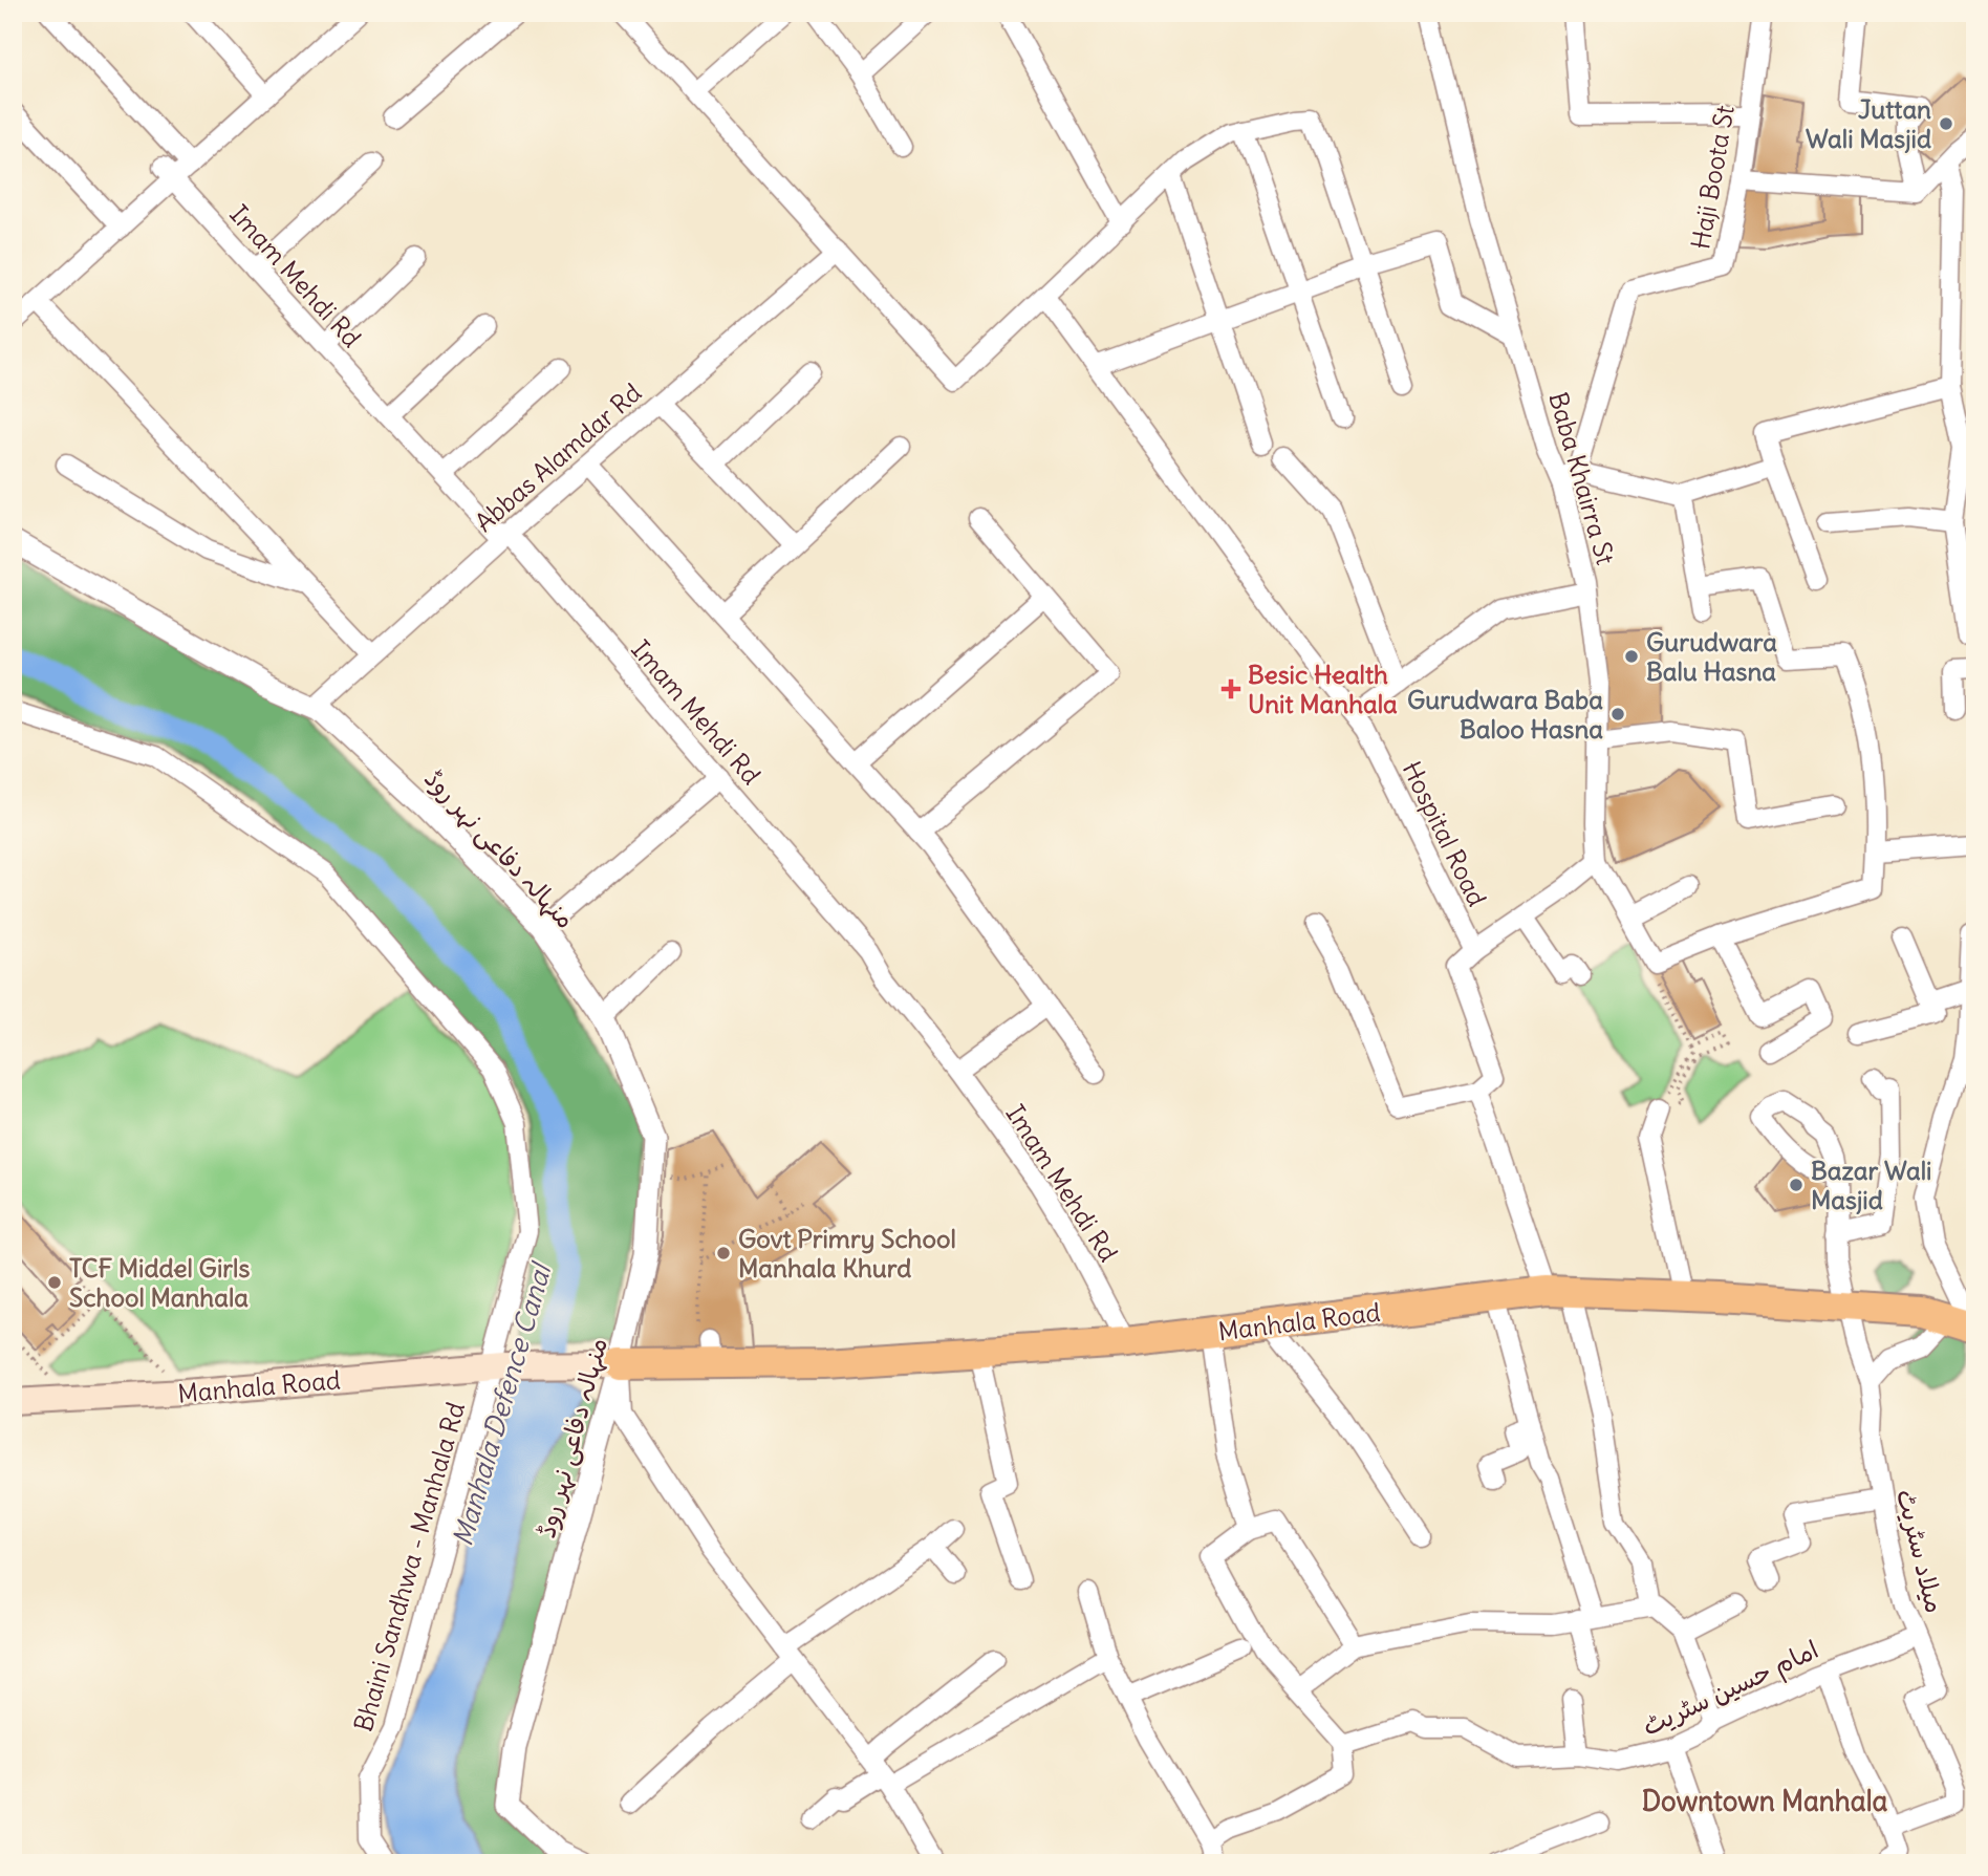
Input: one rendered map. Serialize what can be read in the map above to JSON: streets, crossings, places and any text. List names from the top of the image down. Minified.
{"streets":{"main road":["Manhala Road"],"street":["Haji Boota St","Imam Mehdi Rd","Abbas Alamdar Rd","Baba Khairra St","Hospital Road","منہالہ دفاعی نہر روڈ","میلاد سٹریٹ","Bhaini Sandhwa - Manhala Rd","امام حسین سٹریٹ"]},"crossings":[["Haji Boota St","Baba Khairra St"],["Imam Mehdi Rd","Abbas Alamdar Rd"],["Imam Mehdi Rd","Manhala Road"],["Abbas Alamdar Rd","منہالہ دفاعی نہر روڈ"],["منہالہ دفاعی نہر روڈ","Manhala Road"],["Manhala Road","میلاد سٹریٹ"],["Manhala Road","Bhaini Sandhwa - Manhala Rd"],["میلاد سٹریٹ","امام حسین سٹریٹ"]],"districts":["Downtown Manhala"],"water":["Manhala Defence Canal"],"places":{"other":["Juttan Wali Masjid","Gurudwara Balu Hasna","Gurudwara Baba Baloo Hasna","Bazar Wali Masjid","Govt Primry School Manhala Khurd","TCF Middel Girls School Manhala"],"health":["Besic Health Unit Manhala"]}}
